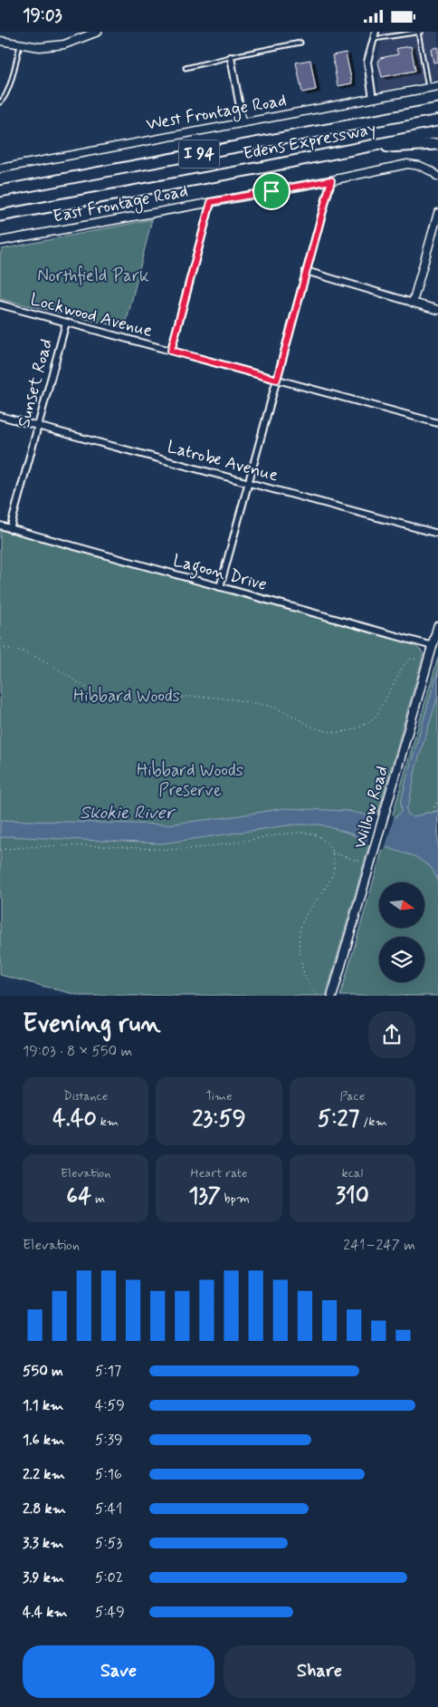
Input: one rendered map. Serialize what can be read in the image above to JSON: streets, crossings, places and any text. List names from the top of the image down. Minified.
{"streets":{"highway":["Edens Expressway","I 94"],"main road":["Willow Road"],"street":["West Frontage Road","East Frontage Road","Lockwood Avenue","Sunset Road","Latrobe Avenue","Lagoon Drive"]},"crossings":[["Lockwood Avenue","Sunset Road"],["Sunset Road","Latrobe Avenue"],["Sunset Road","Lagoon Drive"],["Lagoon Drive","Willow Road"]],"water":["Skokie River"],"parks":["Northfield Park","Hibbard Woods","Hibbard Woods Preserve"],"north":"right","page":{"status":"19:03","heading":["Evening run","19:03 · 8 × 550 m"],"stats":[["Distance","4.40 km"],["Time","23:59"],["Pace","5:27 /km"],["Elevation","64 m"],["Heart rate","137 bpm"],["kcal","310"]],"chart":["Elevation","241–247 m"],"list":[{"name":"550 m","note":"5:17"},{"name":"1.1 km","note":"4:59"},{"name":"1.6 km","note":"5:39"},{"name":"2.2 km","note":"5:16"},{"name":"2.8 km","note":"5:41"},{"name":"3.3 km","note":"5:53"},{"name":"3.9 km","note":"5:02"},{"name":"4.4 km","note":"5:49"}],"buttons":["Save","Share"]}}
